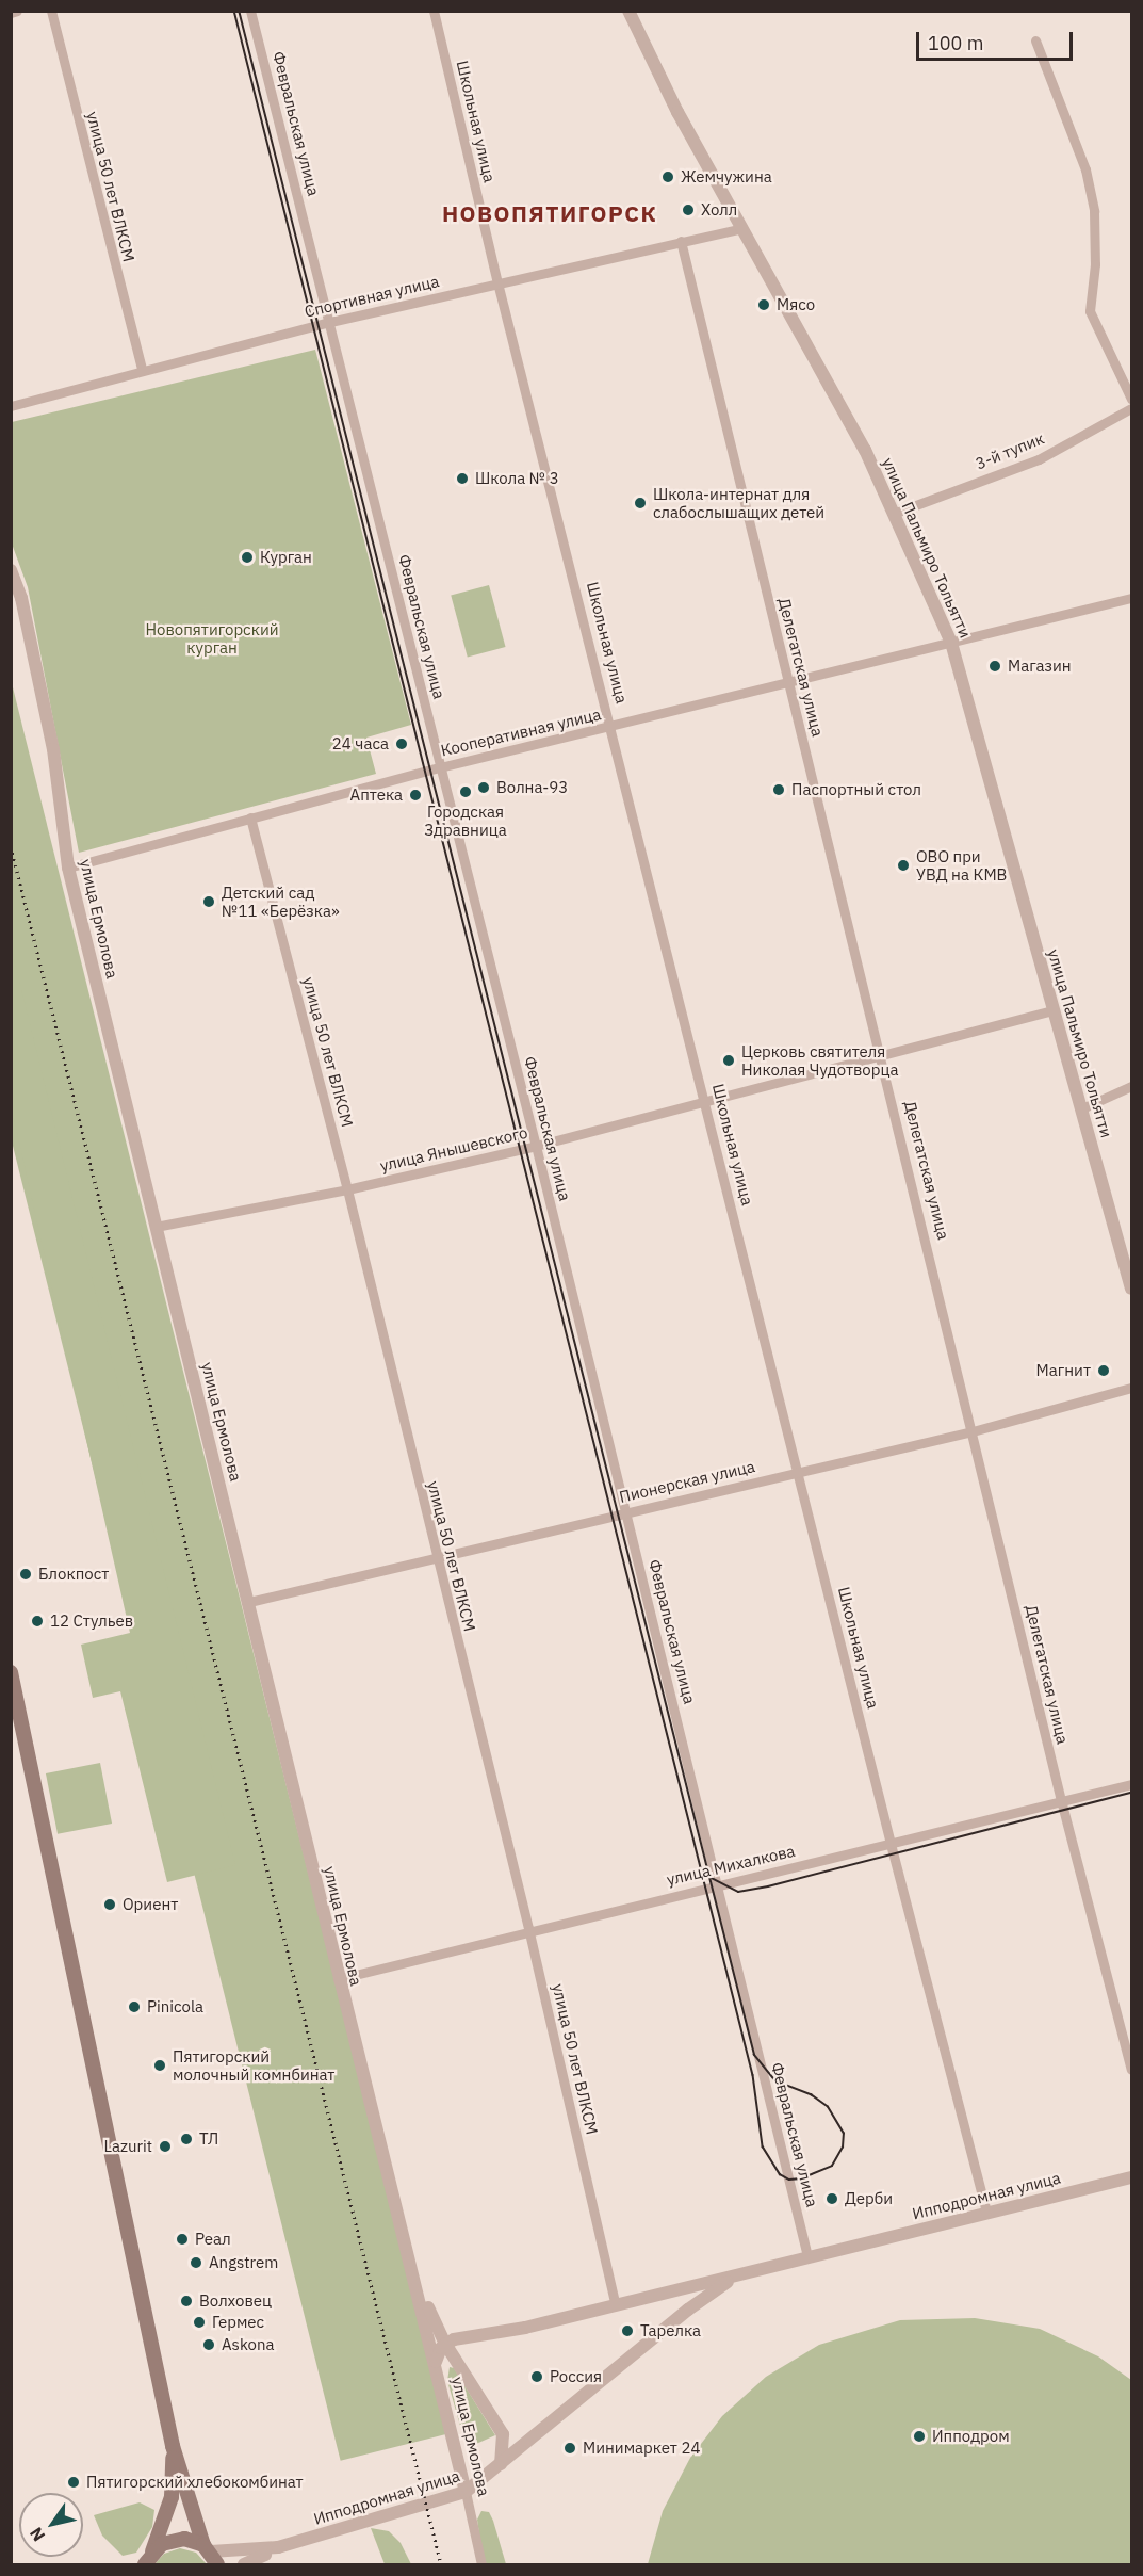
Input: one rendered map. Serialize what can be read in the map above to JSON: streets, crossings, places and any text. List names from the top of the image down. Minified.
{"streets":{"street":["Школьная улица","Февральская улица","улица 50 лет ВЛКСМ","Спортивная улица","3-й тупик","улица Пальмиро Тольятти","Делегатская улица","Кооперативная улица","улица Ермолова","улица Янышевского","Пионерская улица","улица Михалкова","Ипподромная улица"]},"crossings":[["Школьная улица","Спортивная улица"],["Школьная улица","Кооперативная улица"],["Школьная улица","улица Янышевского"],["Школьная улица","Пионерская улица"],["Школьная улица","улица Михалкова"],["Школьная улица","Ипподромная улица"],["Февральская улица","Спортивная улица"],["Февральская улица","Кооперативная улица"],["Февральская улица","улица Янышевского"],["Февральская улица","Пионерская улица"],["Февральская улица","улица Михалкова"],["Февральская улица","Ипподромная улица"],["улица 50 лет ВЛКСМ","Спортивная улица"],["улица 50 лет ВЛКСМ","Кооперативная улица"],["улица 50 лет ВЛКСМ","улица Янышевского"],["улица 50 лет ВЛКСМ","Пионерская улица"],["улица 50 лет ВЛКСМ","улица Михалкова"],["улица 50 лет ВЛКСМ","Ипподромная улица"],["Спортивная улица","улица Пальмиро Тольятти"],["Спортивная улица","Делегатская улица"],["3-й тупик","улица Пальмиро Тольятти"],["улица Пальмиро Тольятти","Кооперативная улица"],["улица Пальмиро Тольятти","улица Янышевского"],["Делегатская улица","Кооперативная улица"],["Делегатская улица","улица Янышевского"],["Делегатская улица","Пионерская улица"],["Делегатская улица","улица Михалкова"],["Кооперативная улица","улица Ермолова"],["улица Ермолова","улица Янышевского"],["улица Ермолова","Пионерская улица"],["улица Ермолова","улица Михалкова"],["улица Ермолова","Ипподромная улица"]],"districts":["НОВОПЯТИГОРСК"],"parks":["Новопятигорский курган"],"places":["Жемчужина","Холл","Мясо","Школа № 3","Школа-интернат для слабослышащих детей","Курган","Магазин","24 часа","Волна-93","Паспортный стол","Городская Здравница","Аптека","ОВО при УВД на КМВ","Детский сад №11 «Берёзка»","Церковь святителя Николая Чудотворца","Магнит","Блокпост","12 Стульев","Ориент","Pinicola","Пятигорский молочный комнбинат","ТЛ","Lazurit","Дерби","Реал","Angstrem","Волховец","Гермес","Тарелка","Askona","Россия","Ипподpом","Минимаркет 24","Пятигорский хлебокомбинат"],"scale_bar":"100 m","north":"bottom left"}
